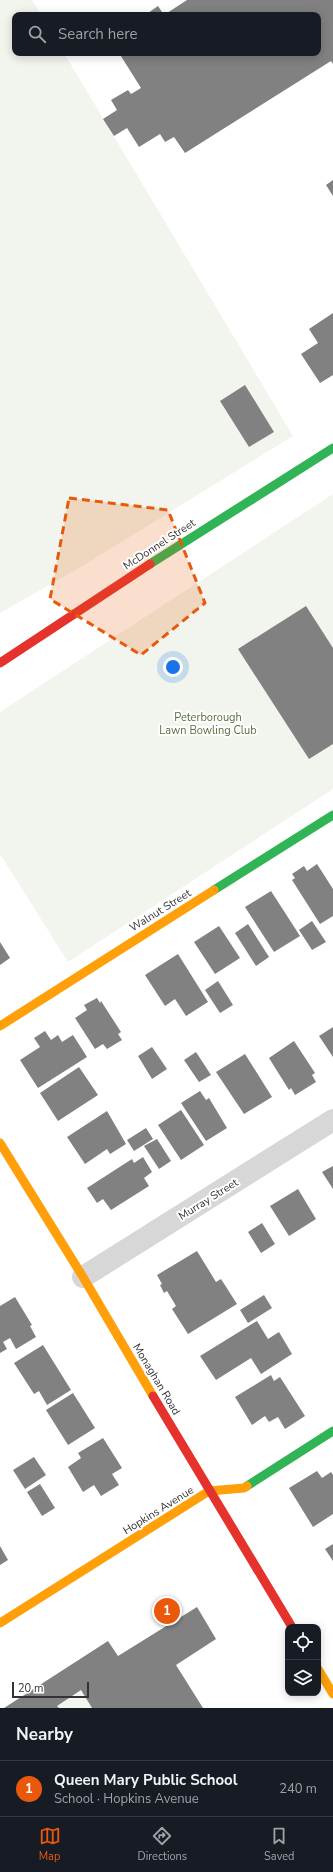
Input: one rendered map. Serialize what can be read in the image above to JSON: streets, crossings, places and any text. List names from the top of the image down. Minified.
{"streets":{"street":["McDonnel Street","Walnut Street","Murray Street","Monaghan Road","Hopkins Avenue"]},"crossings":[["Murray Street","Monaghan Road"],["Monaghan Road","Hopkins Avenue"]],"parks":["Peterborough Lawn Bowling Club"],"scale_bar":"20 m","page":{"search":"Search here","pins":"1","scale":"20 m","heading":"Nearby","list":[{"mark":"1","name":"Queen Mary Public School","note":"School · Hopkins Avenue","value":"240 m"}],"nav":["Map","Directions","Saved"]}}
